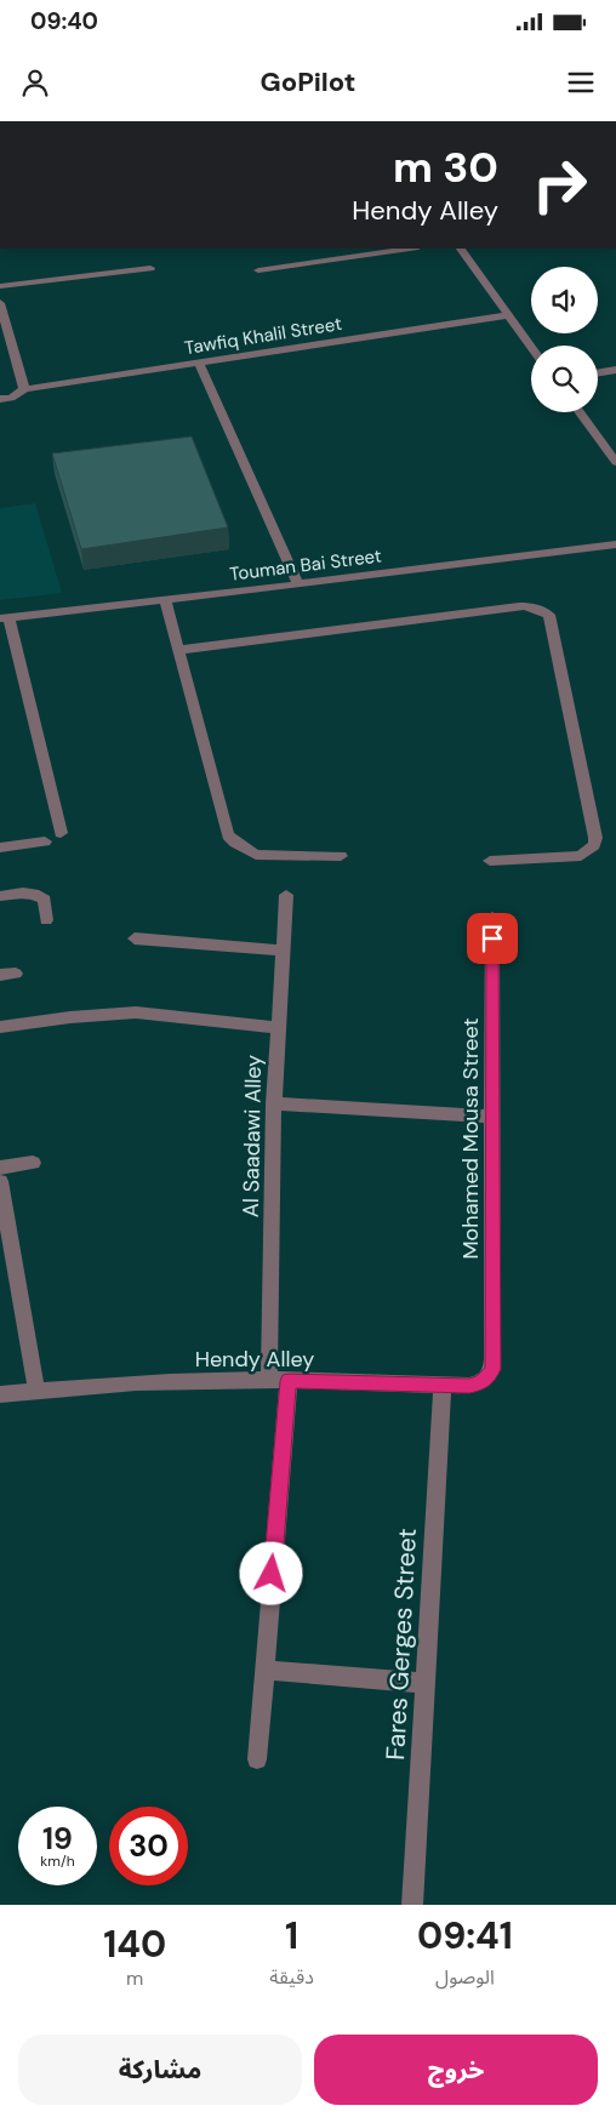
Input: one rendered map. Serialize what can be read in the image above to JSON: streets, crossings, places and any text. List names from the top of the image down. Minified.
{"streets":{"street":["Tawfiq Khalil Street","Touman Bai Street","Al Saadawi Alley","Mohamed Mousa Street","Hendy Alley","Fares Gerges Street"]},"crossings":[["Al Saadawi Alley","Hendy Alley"],["Mohamed Mousa Street","Hendy Alley"],["Hendy Alley","Fares Gerges Street"]],"page":{"status":"09:40","header":"GoPilot","turn":["30 m","Hendy Alley"],"speed":"19 km/h","limit":"30","eta":["09:41","الوصول","1","دقيقة","140","m"],"buttons":["خروج","مشاركة"]}}
